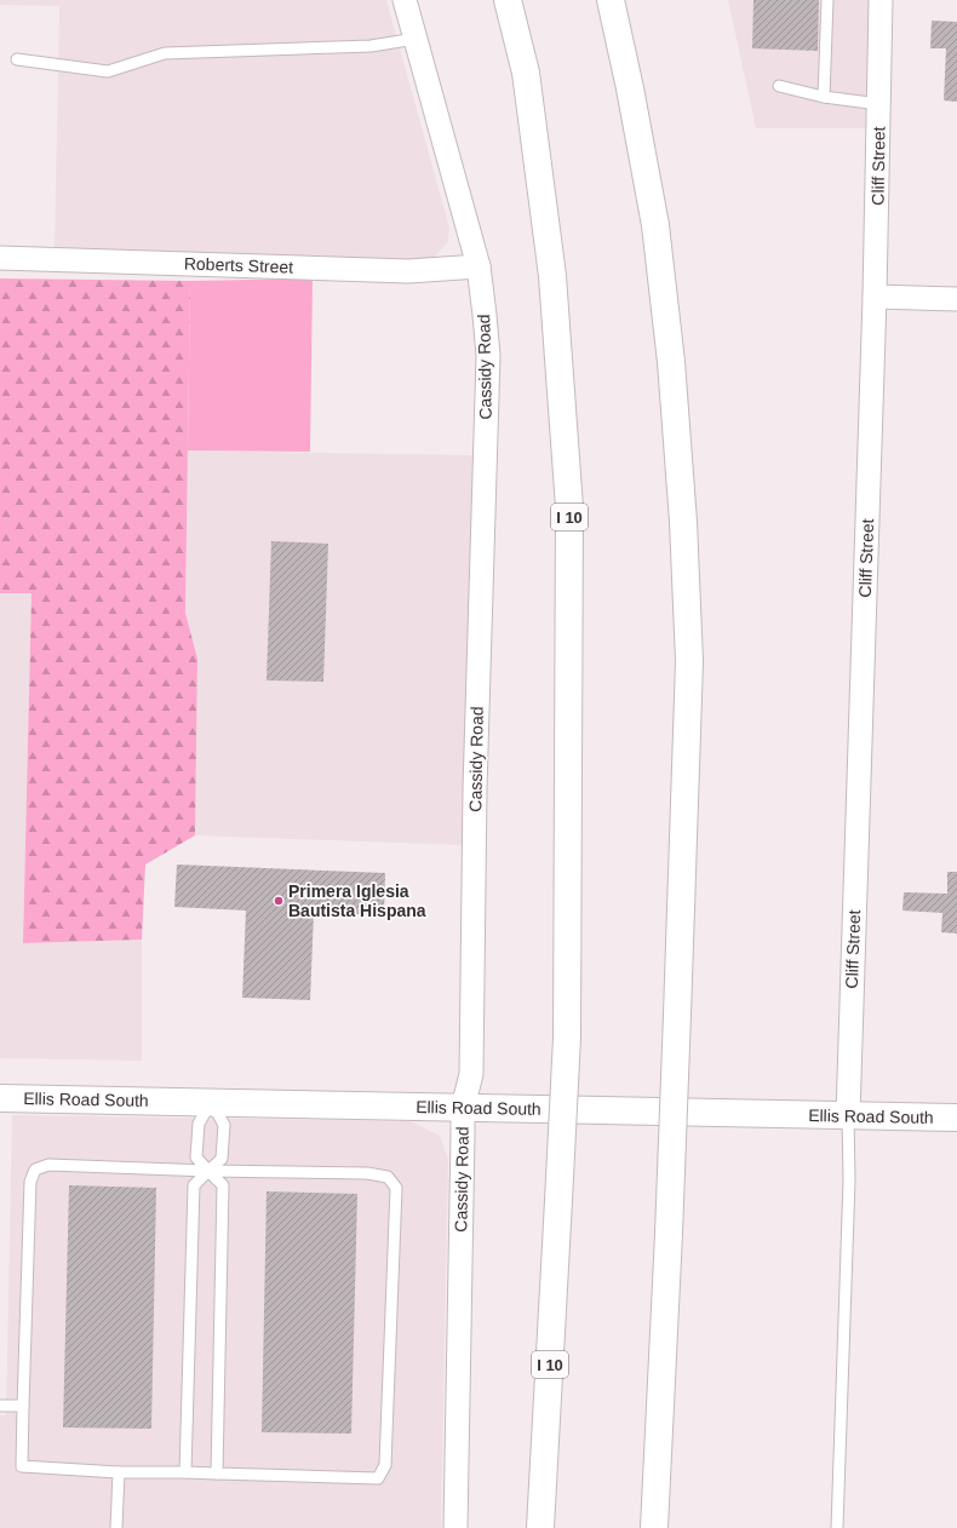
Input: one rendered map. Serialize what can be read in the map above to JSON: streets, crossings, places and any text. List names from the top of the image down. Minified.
{"streets":{"main road":["I 10","Ellis Road South"],"street":["Cliff Street","Roberts Street","Cassidy Road"]},"crossings":[["Cliff Street","Ellis Road South"],["Roberts Street","Cassidy Road"],["Cassidy Road","Ellis Road South"]],"places":["Primera Iglesia Bautista Hispana"]}
